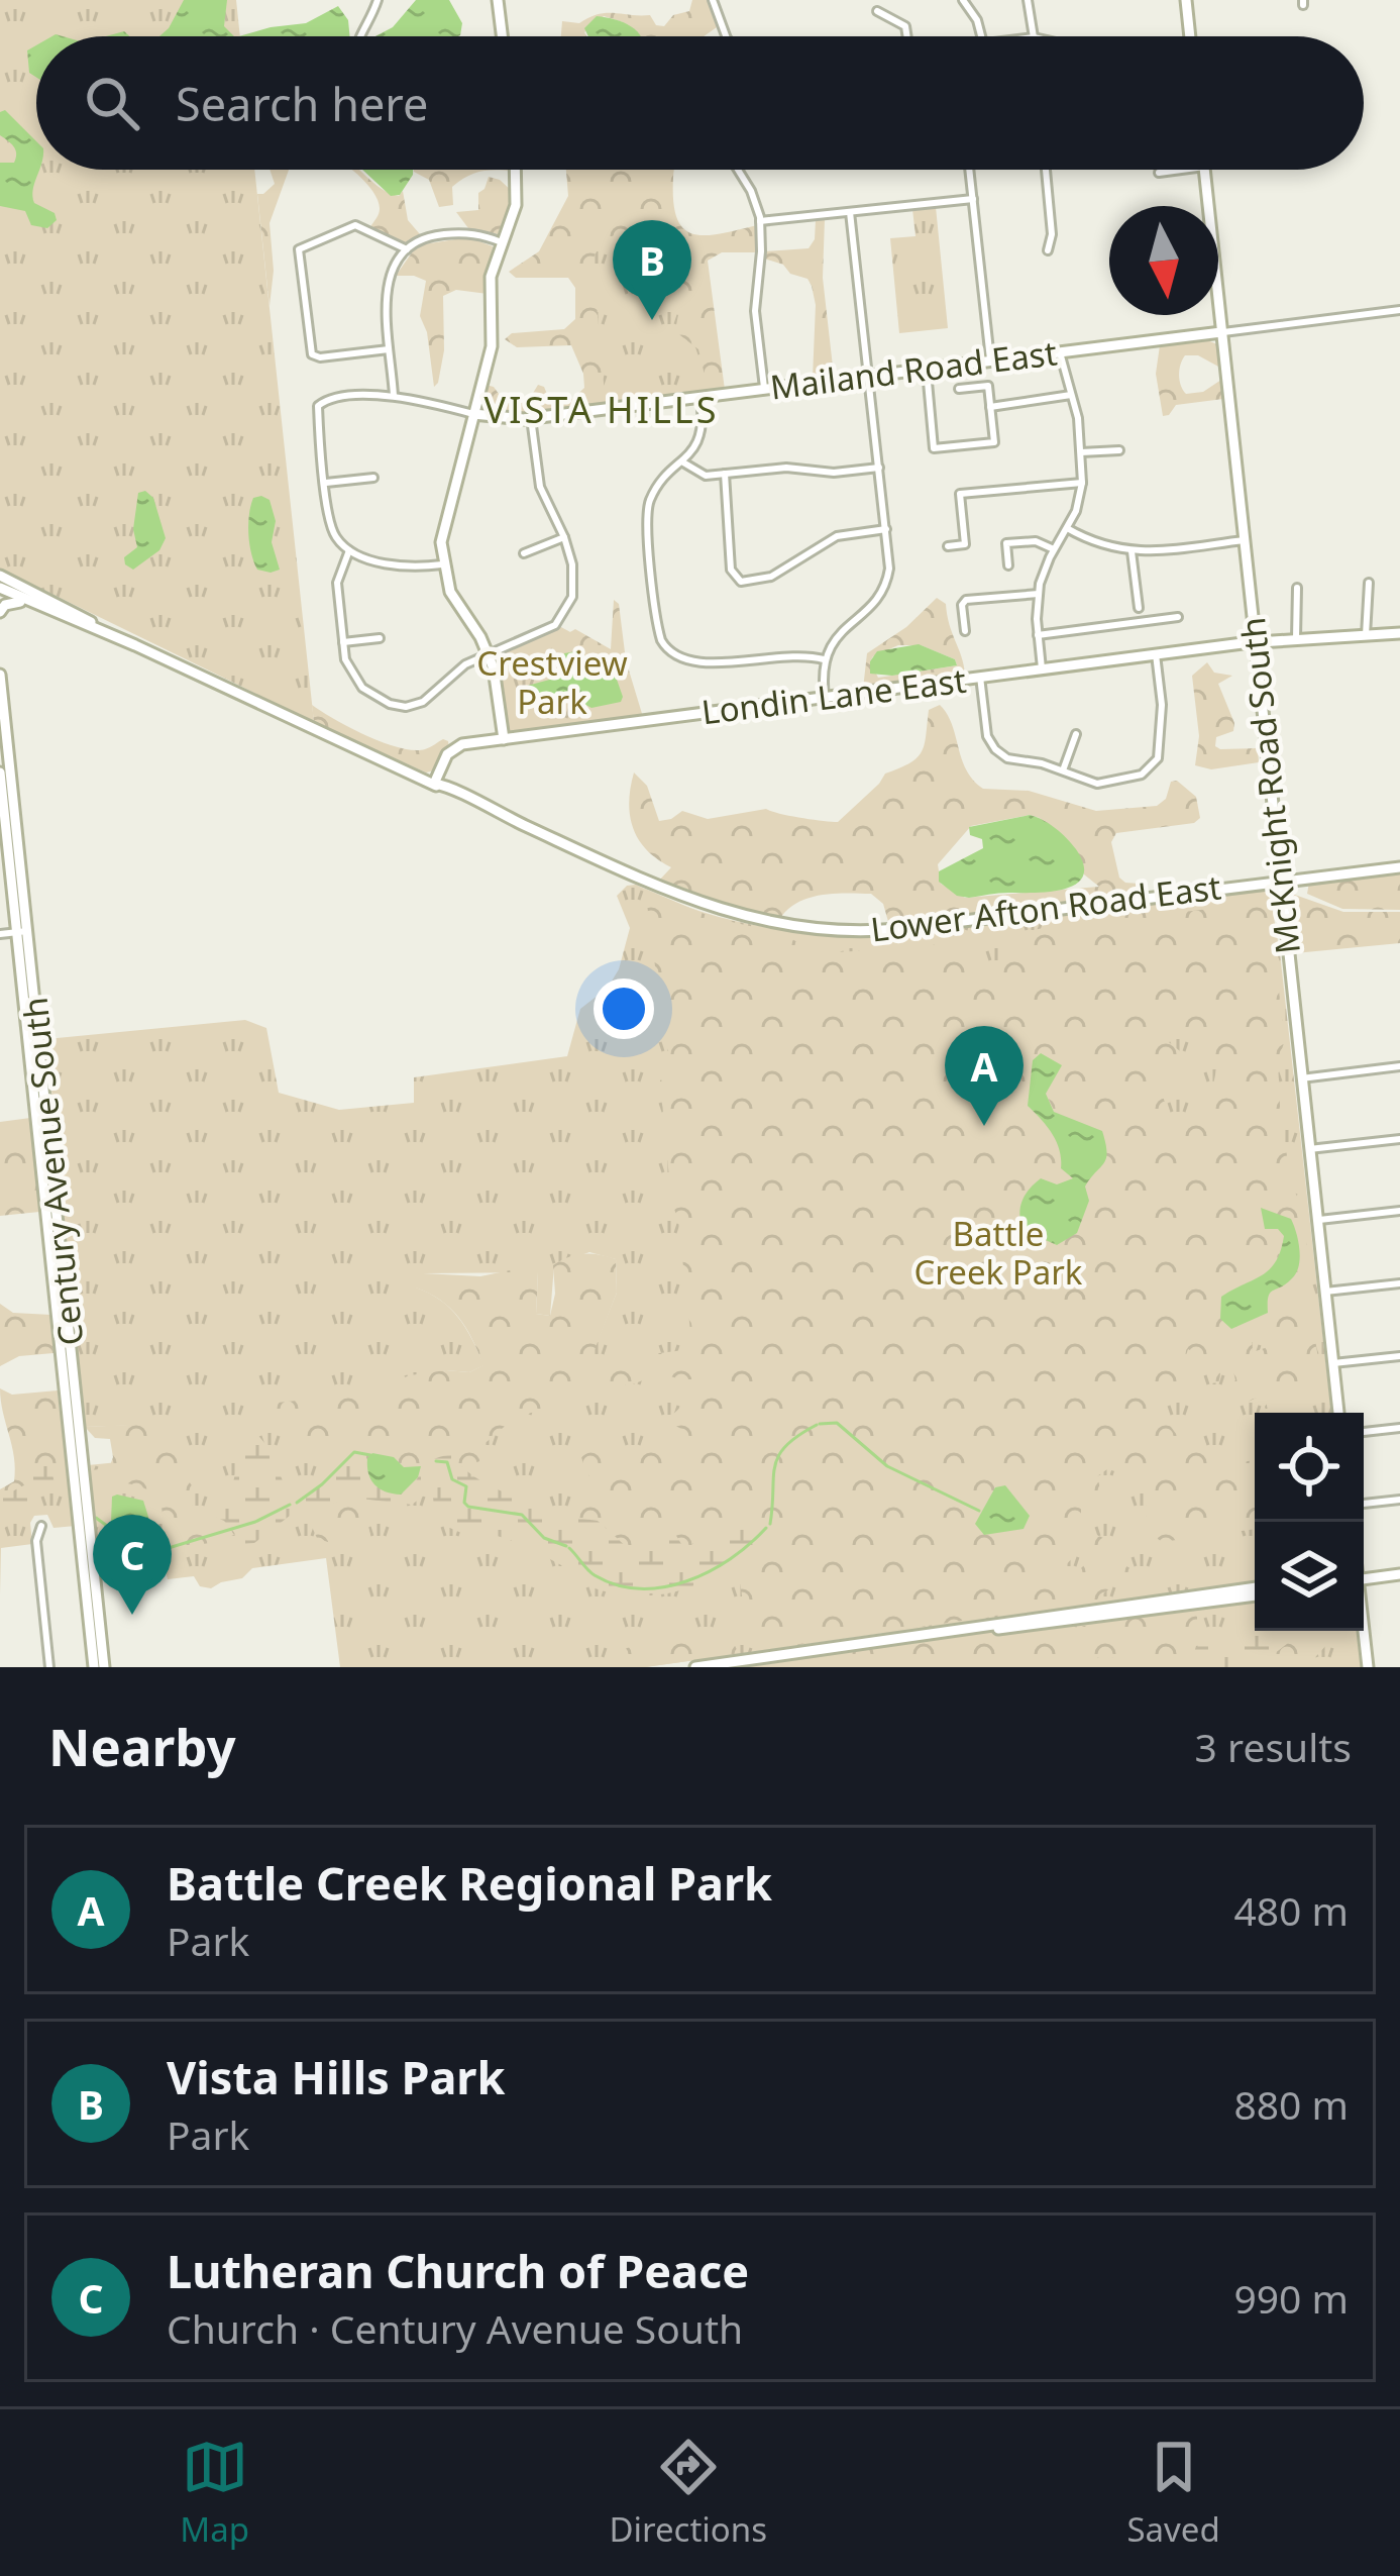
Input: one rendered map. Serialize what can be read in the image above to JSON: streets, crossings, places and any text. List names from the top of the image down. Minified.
{"streets":{"main road":["Mailand Road East","Londin Lane East","McKnight Road South","Lower Afton Road East","Century Avenue South"]},"crossings":[["Mailand Road East","McKnight Road South"],["Londin Lane East","McKnight Road South"],["Londin Lane East","Lower Afton Road East"],["McKnight Road South","Lower Afton Road East"]],"districts":["VISTA HILLS"],"parks":["Crestview Park","Battle Creek Park"],"north":"bottom","page":{"search":"Search here","pins":["B","A","C"],"heading":["Nearby","3 results"],"list":[{"mark":"A","name":"Battle Creek Regional Park","note":"Park","value":"480 m"},{"mark":"B","name":"Vista Hills Park","note":"Park","value":"880 m"},{"mark":"C","name":"Lutheran Church of Peace","note":"Church · Century Avenue South","value":"990 m"}],"nav":["Map","Directions","Saved"]}}
